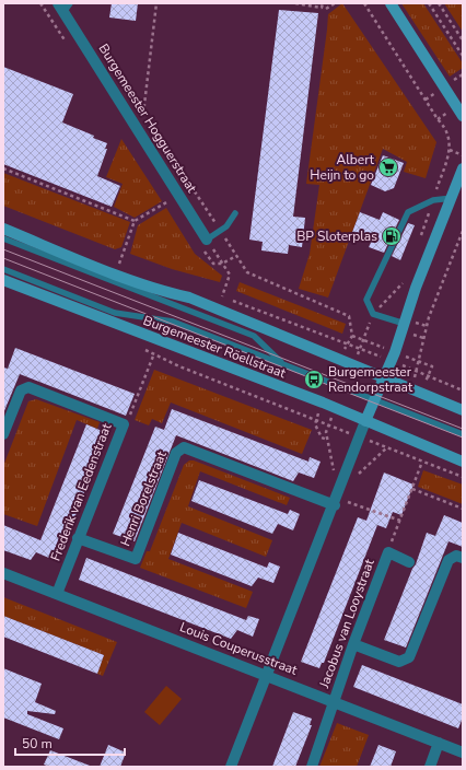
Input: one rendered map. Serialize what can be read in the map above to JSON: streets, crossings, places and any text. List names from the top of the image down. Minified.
{"streets":{"main road":["Burgemeester Röellstraat"],"street":["Burgemeester Hogguerstraat","Frederik van Eedenstraat","Henri Borelstraat","Jacobus van Looystraat","Louis Couperusstraat"]},"crossings":[["Frederik van Eedenstraat","Henri Borelstraat"],["Frederik van Eedenstraat","Louis Couperusstraat"],["Jacobus van Looystraat","Louis Couperusstraat"]],"places":{"supermarket":["Albert Heijn to go"],"fuel station":["BP Sloterplas"],"bus stop":["Burgemeester Rendorpstraat"]},"scale_bar":"50 m"}
